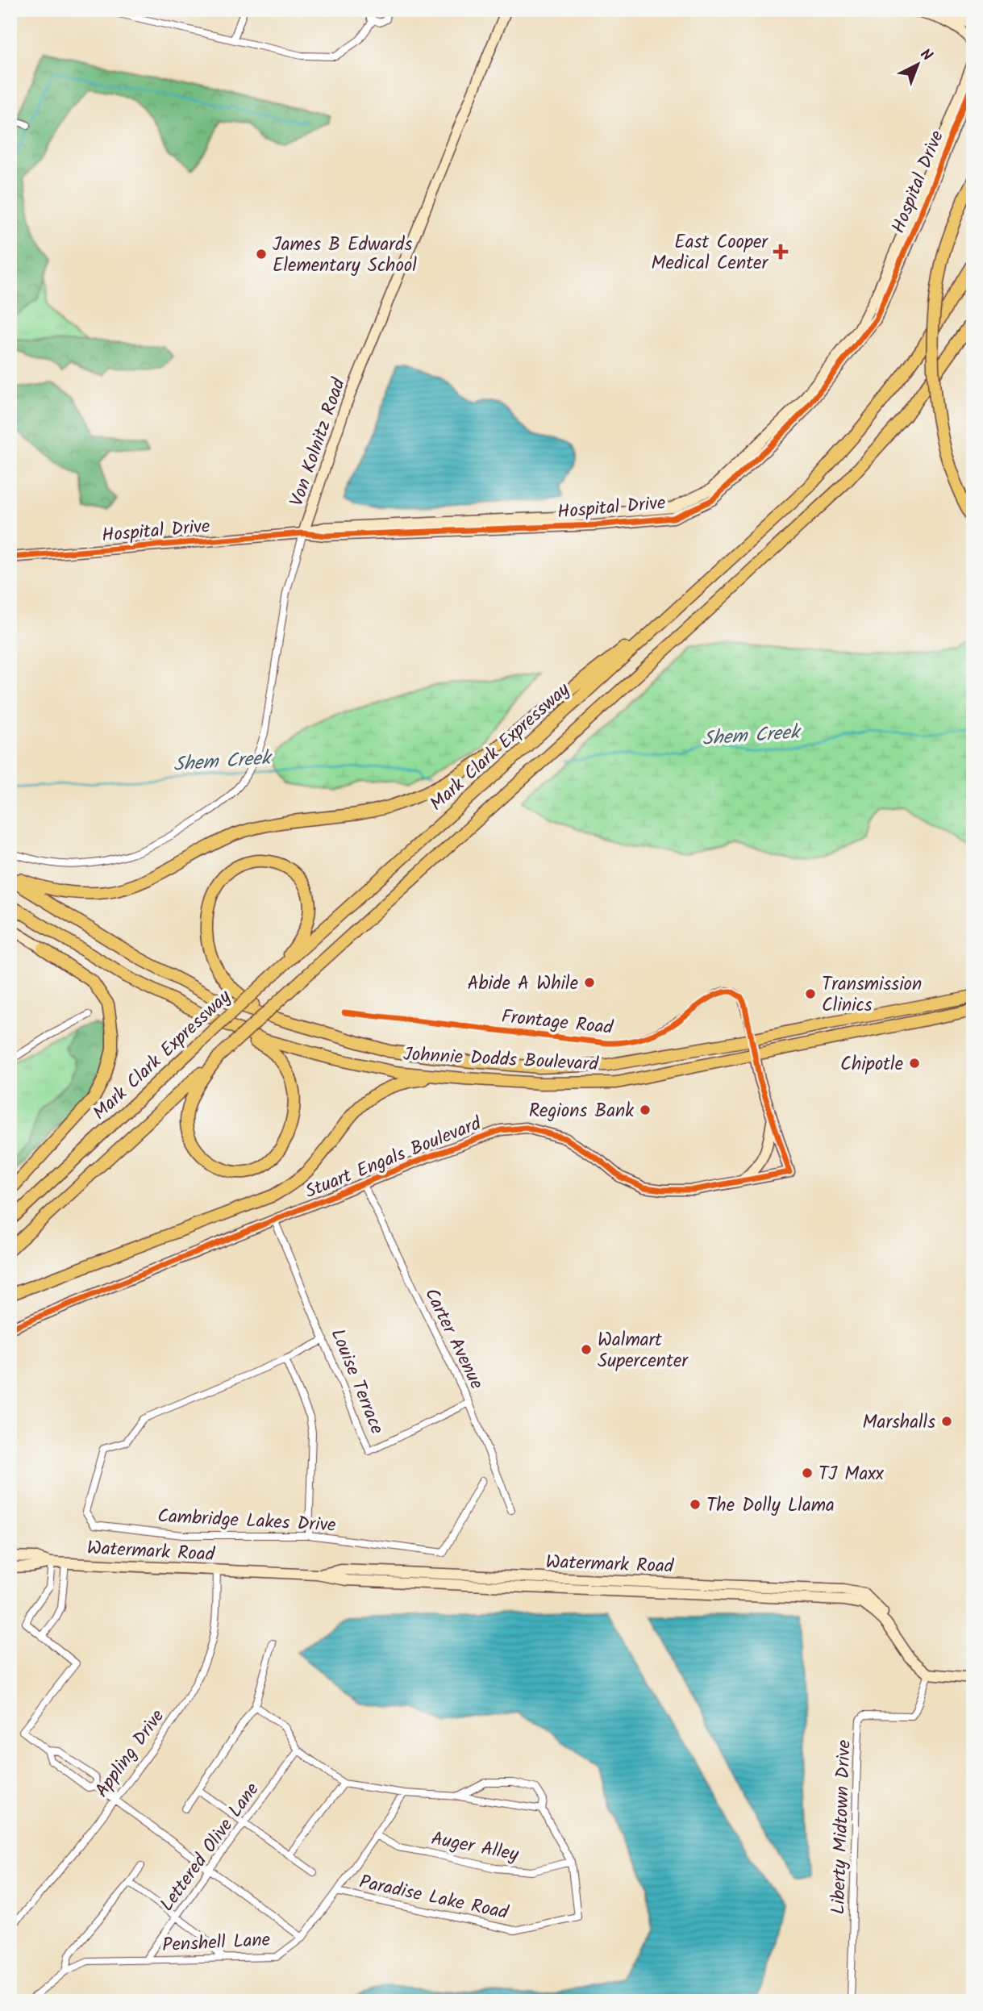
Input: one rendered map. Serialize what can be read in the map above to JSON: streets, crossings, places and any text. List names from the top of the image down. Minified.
{"streets":{"highway":["Mark Clark Expressway","Johnnie Dodds Boulevard"],"street":["Hospital Drive","Von Kolnitz Road","Frontage Road","Stuart Engals Boulevard","Carter Avenue","Louise Terrace","Cambridge Lakes Drive","Watermark Road","Appling Drive","Liberty Midtown Drive","Auger Alley","Lettered Olive Lane","Paradise Lake Road","Penshell Lane"]},"crossings":[["Hospital Drive","Von Kolnitz Road"],["Frontage Road","Johnnie Dodds Boulevard"],["Frontage Road","Stuart Engals Boulevard"],["Johnnie Dodds Boulevard","Stuart Engals Boulevard"],["Stuart Engals Boulevard","Carter Avenue"],["Stuart Engals Boulevard","Louise Terrace"],["Carter Avenue","Louise Terrace"],["Louise Terrace","Cambridge Lakes Drive"],["Watermark Road","Appling Drive"],["Watermark Road","Liberty Midtown Drive"],["Auger Alley","Paradise Lake Road"],["Auger Alley","Penshell Lane"],["Lettered Olive Lane","Penshell Lane"],["Paradise Lake Road","Penshell Lane"]],"water":["Shem Creek"],"places":{"health":["East Cooper Medical Center"],"other":["James B Edwards Elementary School","Abide A While","Transmission Clinics","Chipotle","Regions Bank","Walmart Supercenter","Marshalls","TJ Maxx","The Dolly Llama"]},"north":"top right"}
